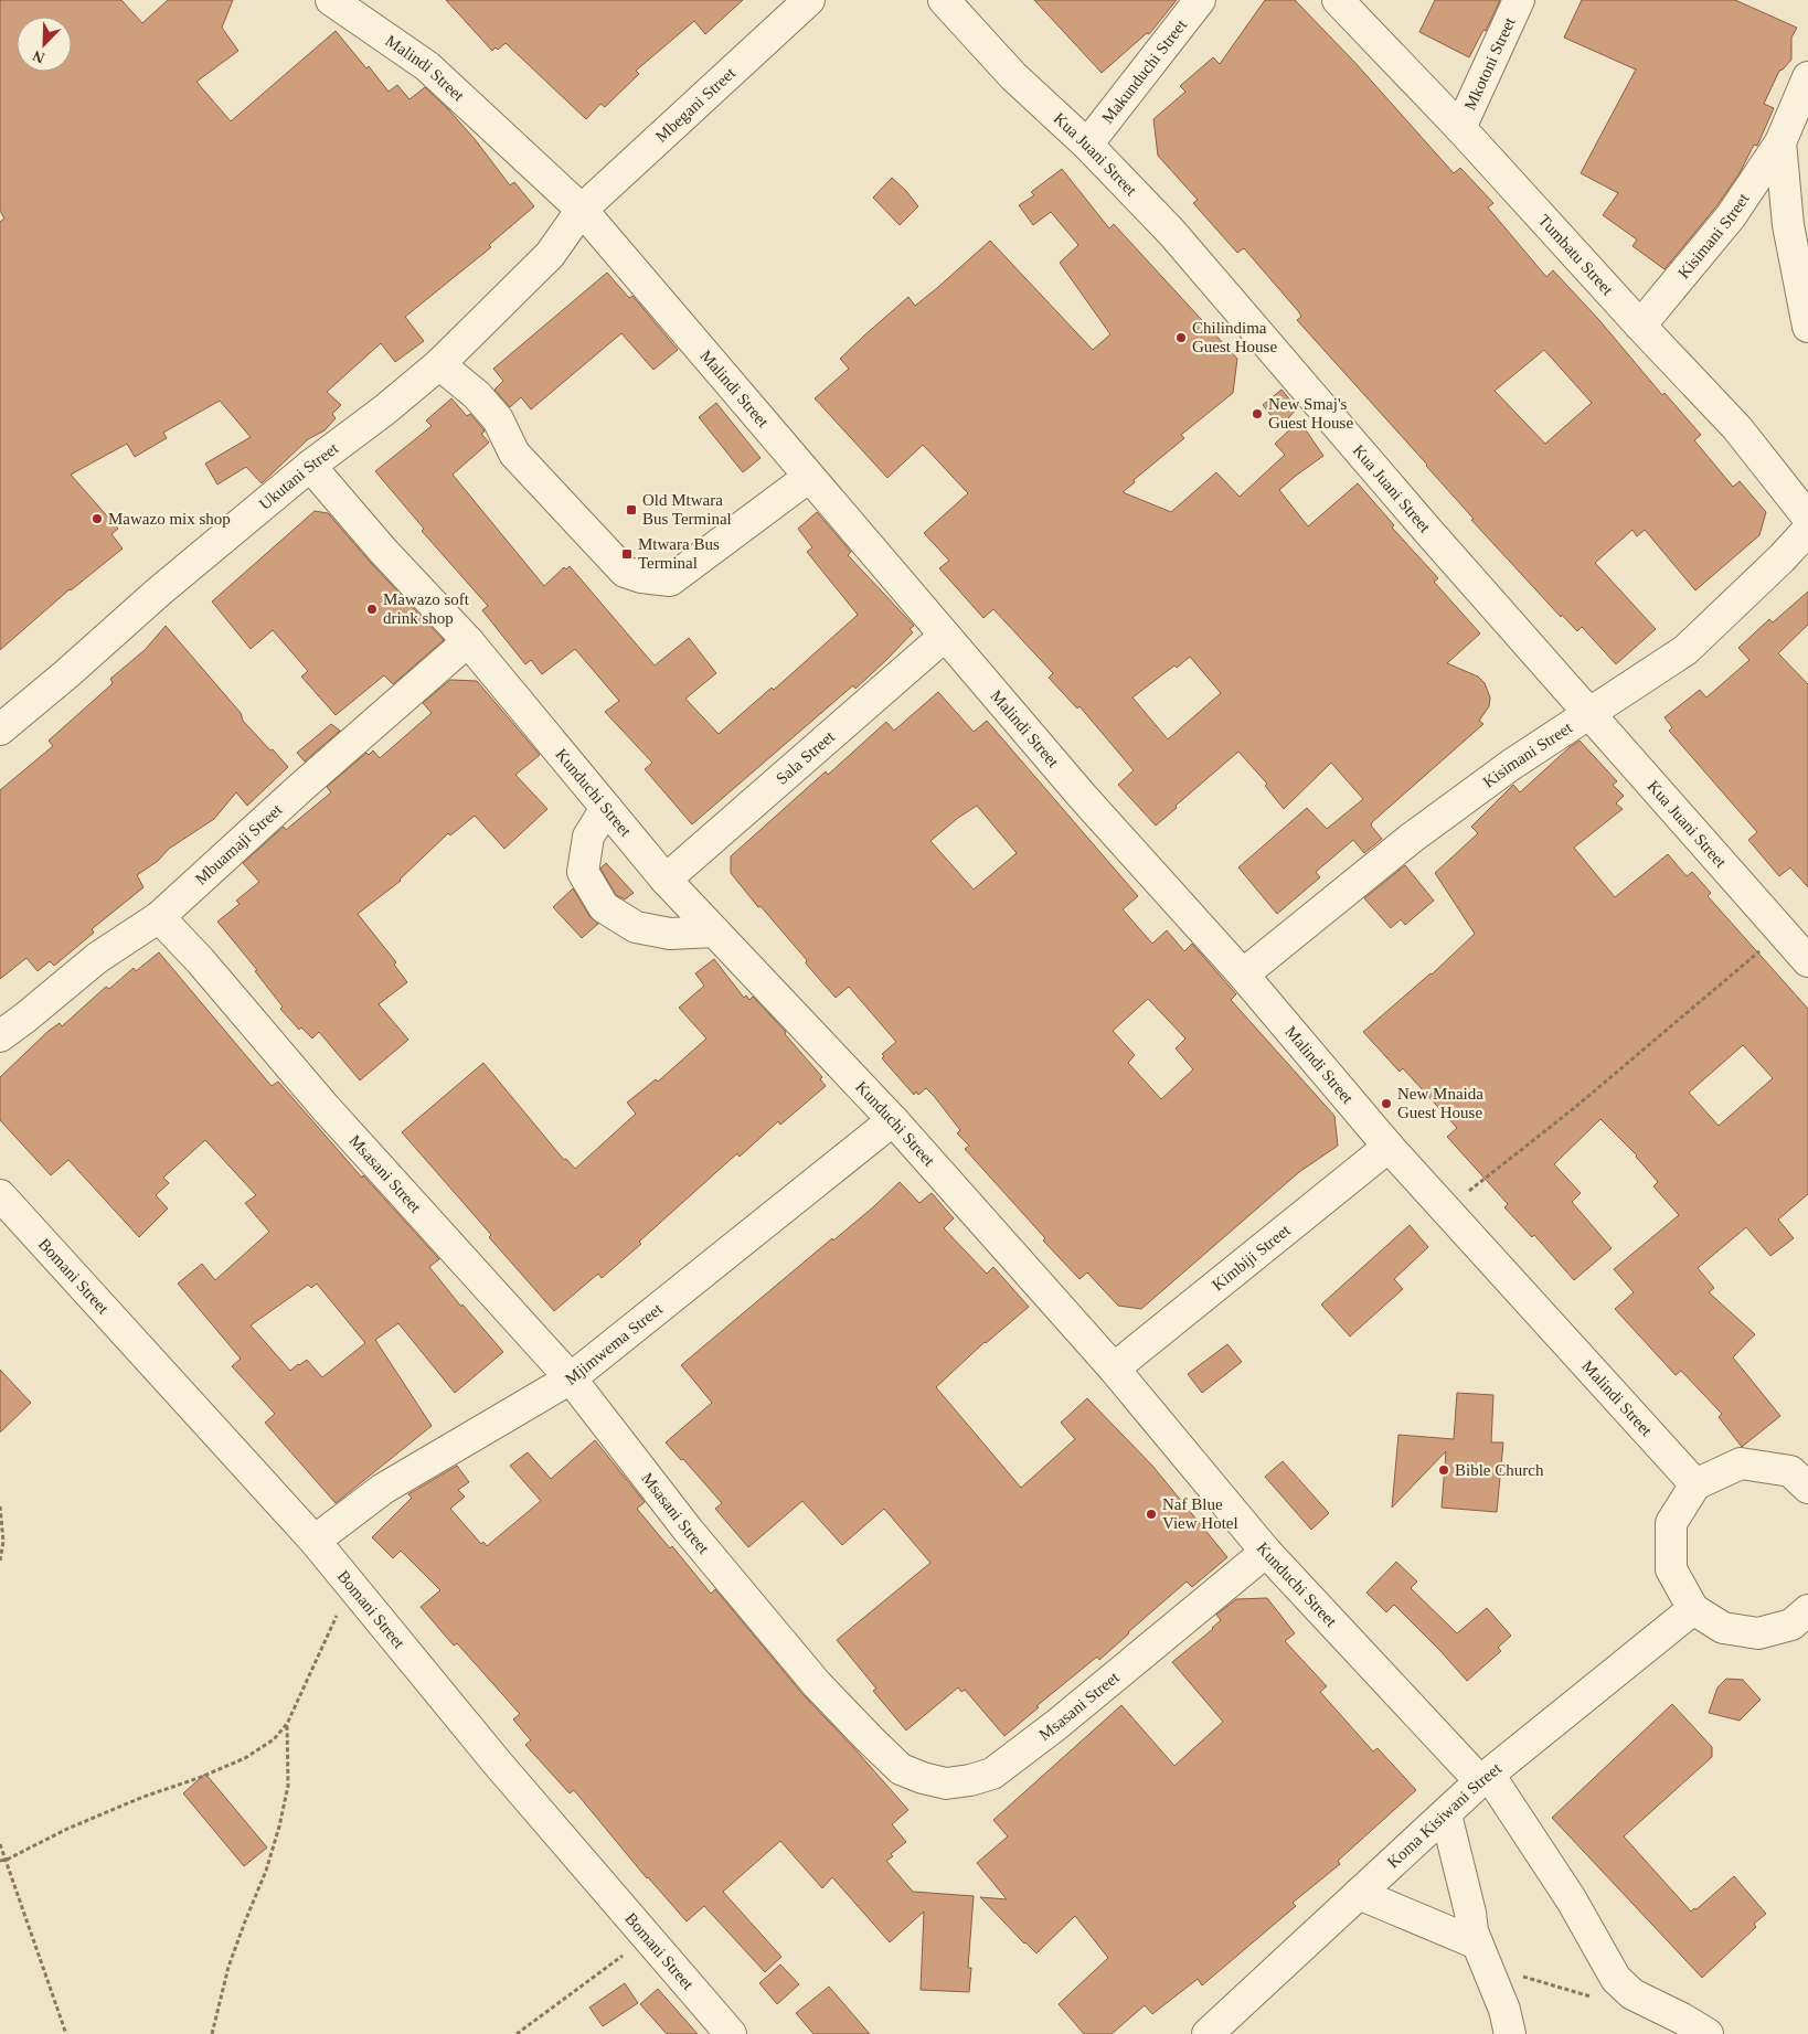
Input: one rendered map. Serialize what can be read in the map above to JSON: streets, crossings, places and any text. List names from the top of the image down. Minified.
{"streets":{"street":["Mkotoni Street","Malindi Street","Makunduchi Street","Mbegani Street","Kua Juani Street","Kisimani Street","Tumbatu Street","Ukutani Street","Sala Street","Kunduchi Street","Mbuamaji Street","Msasani Street","Kimbiji Street","Bomani Street","Mjimwema Street","Koma Kisiwani Street"]},"crossings":[["Mkotoni Street","Tumbatu Street"],["Malindi Street","Mbegani Street"],["Malindi Street","Kisimani Street"],["Malindi Street","Ukutani Street"],["Malindi Street","Sala Street"],["Malindi Street","Kimbiji Street"],["Makunduchi Street","Kua Juani Street"],["Mbegani Street","Ukutani Street"],["Kua Juani Street","Kisimani Street"],["Kisimani Street","Tumbatu Street"],["Ukutani Street","Kunduchi Street"],["Sala Street","Kunduchi Street"],["Kunduchi Street","Mbuamaji Street"],["Kunduchi Street","Msasani Street"],["Kunduchi Street","Kimbiji Street"],["Kunduchi Street","Mjimwema Street"],["Kunduchi Street","Koma Kisiwani Street"],["Mbuamaji Street","Msasani Street"],["Msasani Street","Mjimwema Street"],["Bomani Street","Mjimwema Street"]],"places":{"other":["Chilindima Guest House","New Smaj's Guest House","Mawazo mix shop","Mawazo soft drink shop","New Mnaida Guest House","Bible Church","Naf Blue View Hotel"],"transit":["Old Mtwara Bus Terminal","Mtwara Bus Terminal"]},"north":"bottom left"}
